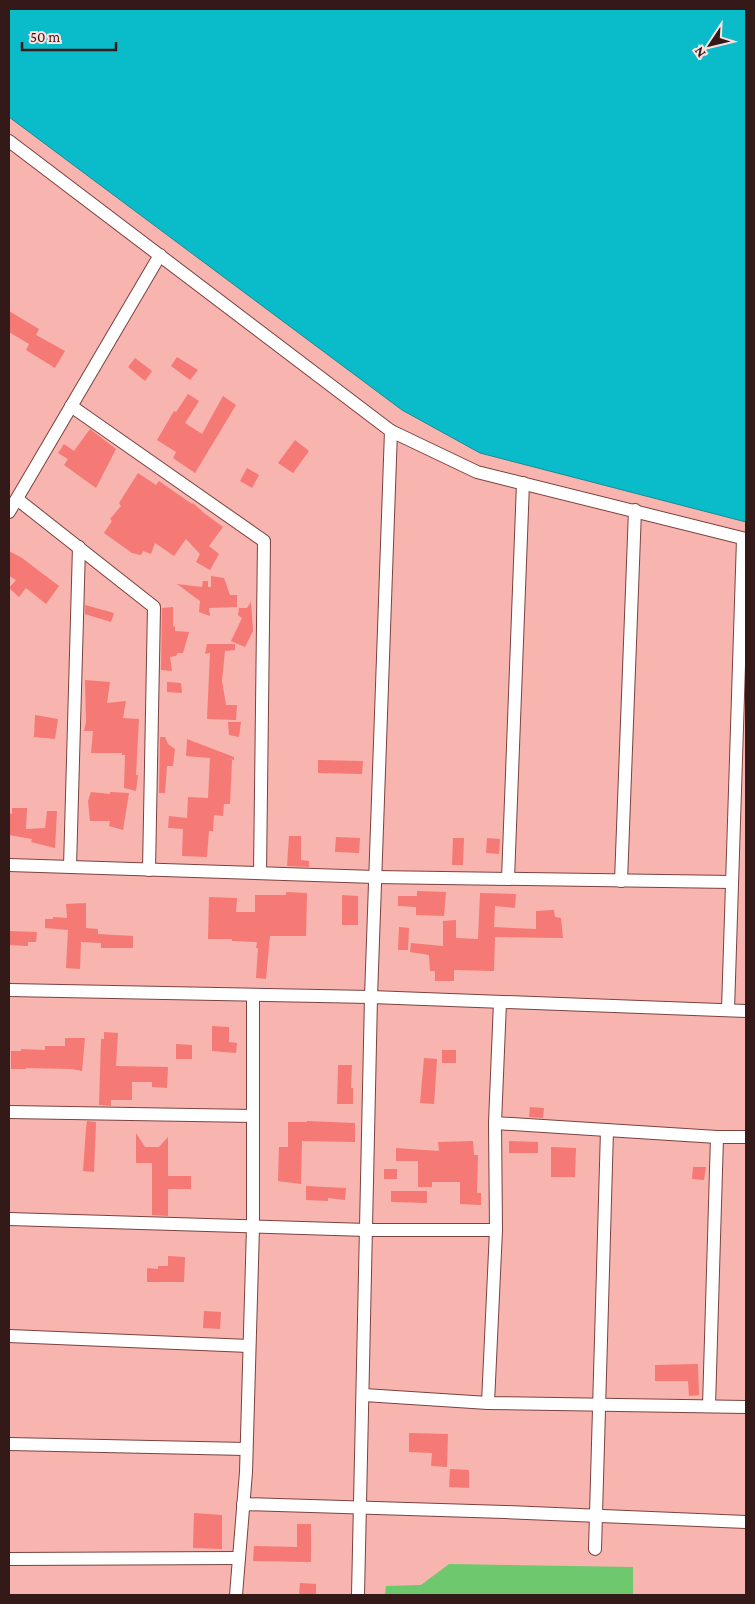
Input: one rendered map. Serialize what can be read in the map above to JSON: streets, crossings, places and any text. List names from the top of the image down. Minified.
{"scale_bar":"50 m","north":"bottom left"}
